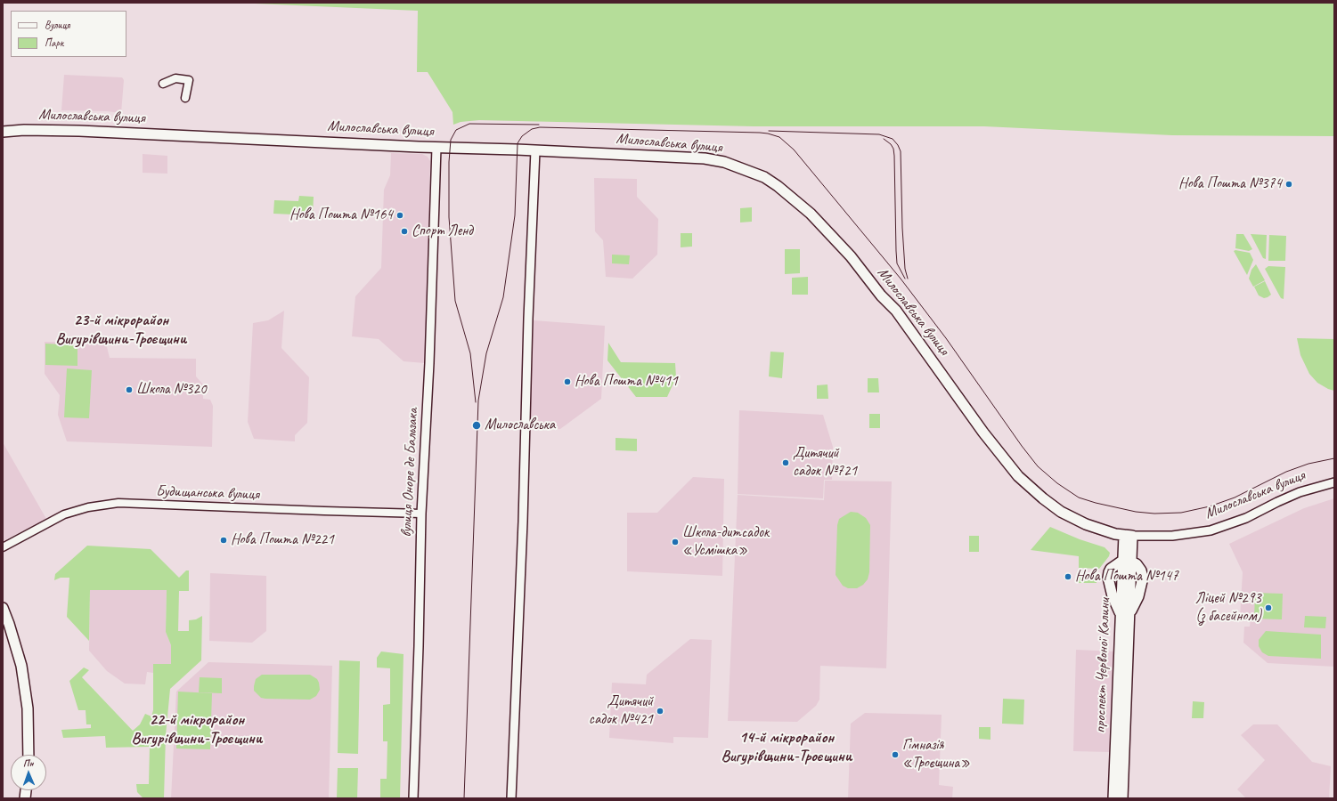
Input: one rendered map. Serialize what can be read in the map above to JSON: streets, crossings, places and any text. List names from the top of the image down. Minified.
{"streets":{"main road":["Милославська вулиця","проспект Червоної Калини"],"street":["вулиця Оноре де Бальзака","Будищанська вулиця"]},"crossings":[["Милославська вулиця","вулиця Оноре де Бальзака"],["Милославська вулиця","проспект Червоної Калини"],["вулиця Оноре де Бальзака","Будищанська вулиця"]],"districts":["23-й мікрорайон Вигурівщини-Троєщини","22-й мікрорайон Вигурівщини-Троєщини","14-й мікрорайон Вигурівщини-Троєщини"],"places":["Нова Пошта №374","Нова Пошта №164","Спорт Ленд","Нова Пошта №411","Школа №320","Милославська","Дитячий садок №721","Нова Пошта №221","Школа-дитсадок «Усмішка»","Нова Пошта №147","Ліцей №293 (з басейном)","Дитячий садок №421","Гімназія «Троєщина»"],"legend":["Вулиця","Парк"],"north":"top"}
